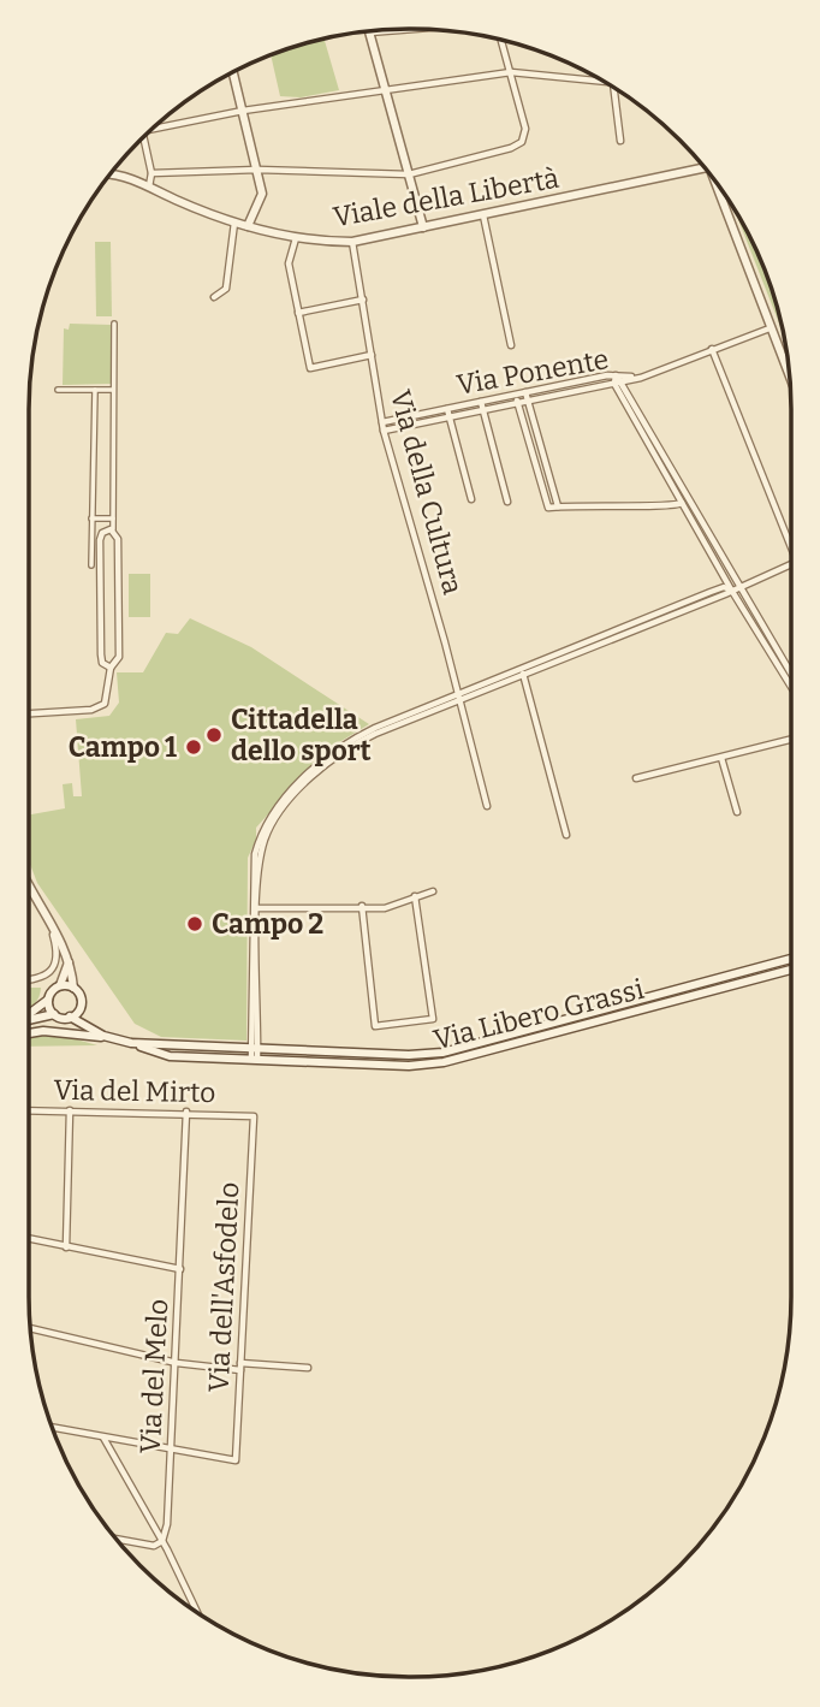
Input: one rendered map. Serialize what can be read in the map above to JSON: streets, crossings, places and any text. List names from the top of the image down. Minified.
{"streets":{"main road":["Viale della Libertà","Via Libero Grassi"],"street":["Via Ponente","Via della Cultura","Via del Mirto","Via dell'Asfodelo","Via del Melo"]},"crossings":[["Viale della Libertà","Via della Cultura"],["Via Ponente","Via della Cultura"],["Via del Mirto","Via dell'Asfodelo"],["Via del Mirto","Via del Melo"],["Via dell'Asfodelo","Via del Melo"]],"places":["Cittadella dello sport","Campo 1","Campo 2"]}
